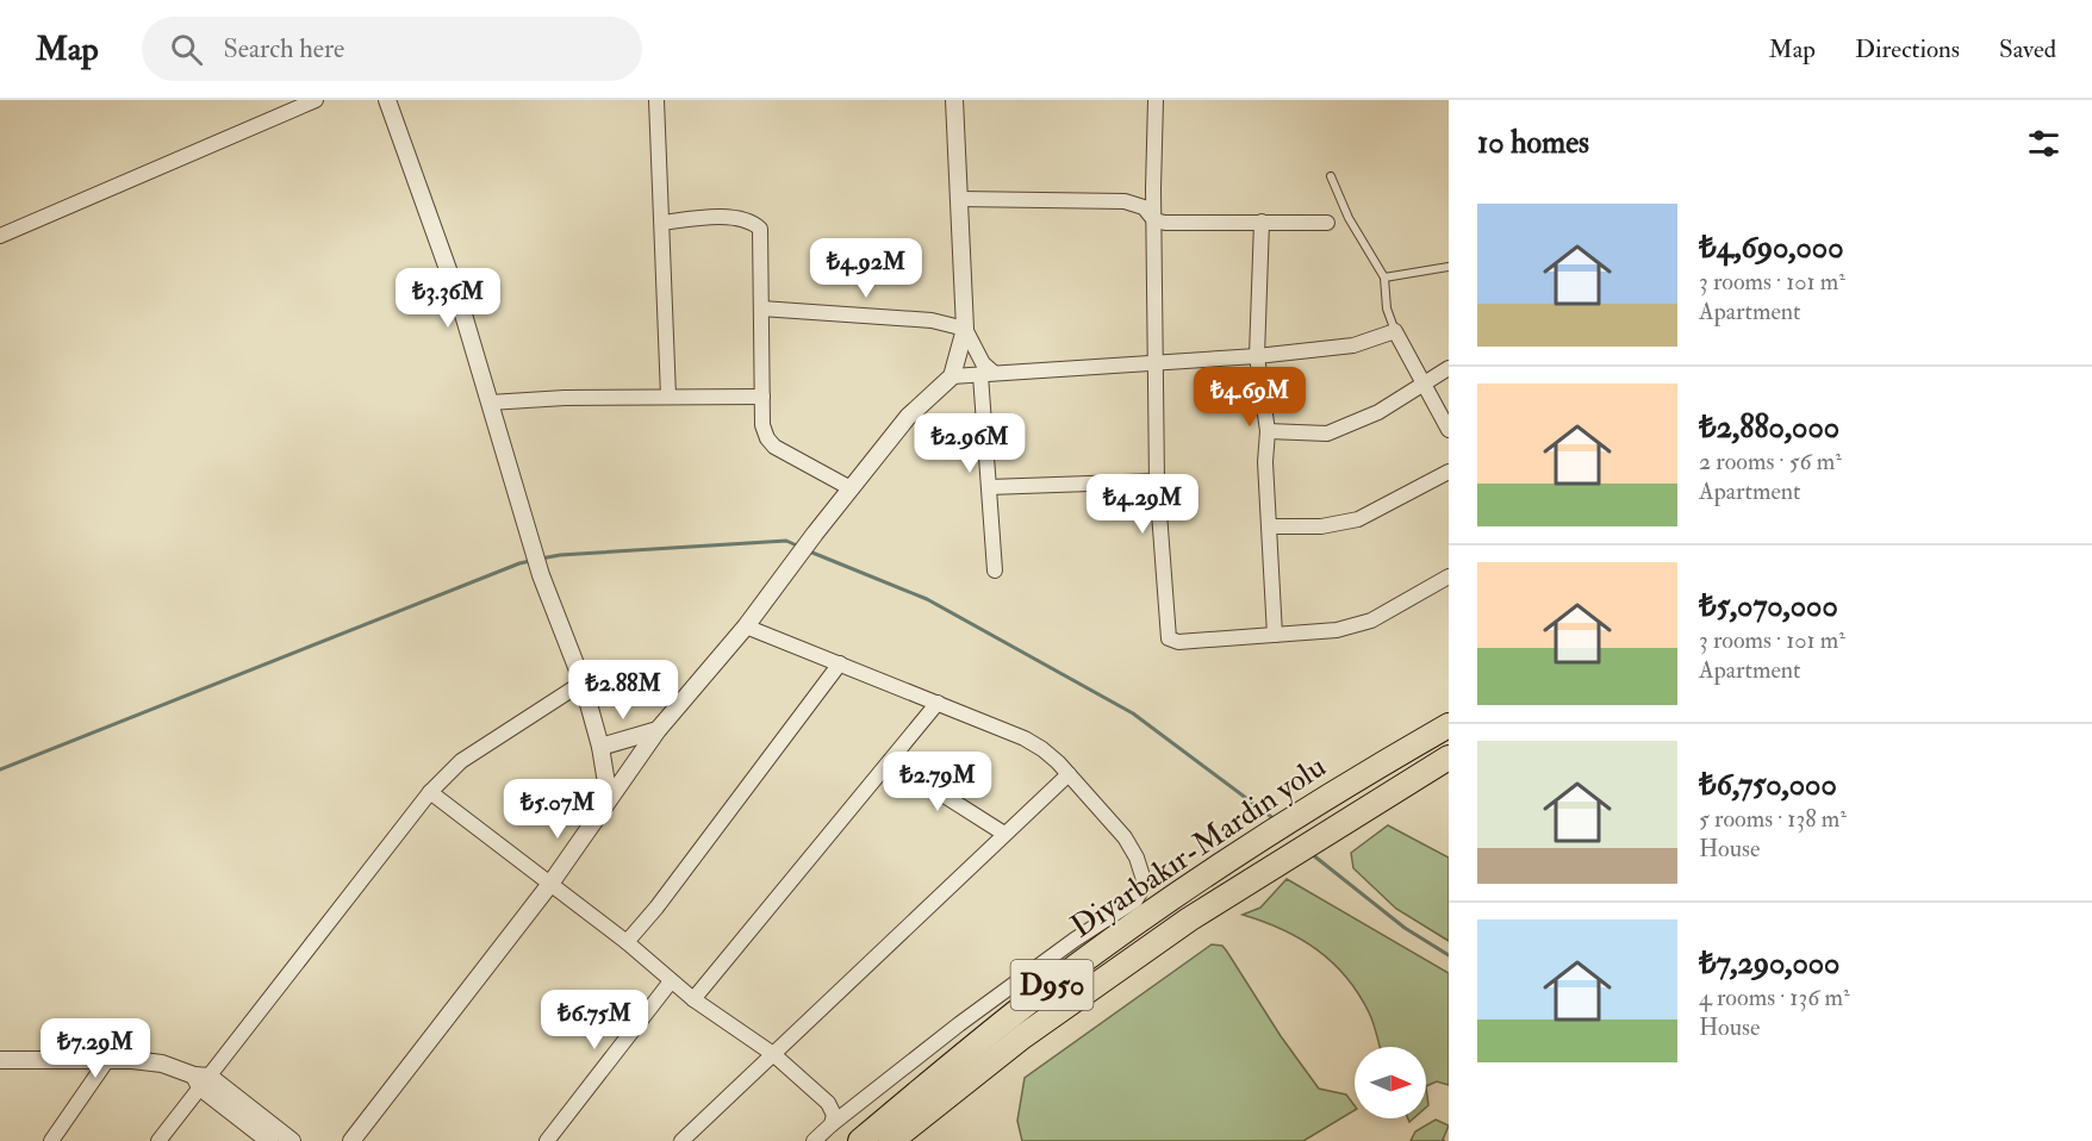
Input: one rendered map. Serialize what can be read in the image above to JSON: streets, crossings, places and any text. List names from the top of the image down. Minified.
{"streets":{"highway":["Diyarbakır-Mardin yolu","D950"]},"north":"right","page":{"header":"Map","search":"Search here","nav":["Map","Directions","Saved"],"heading":"10 homes","list":[{"name":"₺4,690,000","note":"3 rooms · 101 m² · Apartment"},{"name":"₺2,880,000","note":"2 rooms · 56 m² · Apartment"},{"name":"₺5,070,000","note":"3 rooms · 101 m² · Apartment"},{"name":"₺6,750,000","note":"5 rooms · 138 m² · House"},{"name":"₺7,290,000","note":"4 rooms · 136 m² · House"}],"price":["₺4.92M","₺3.36M","₺4.69M","₺2.96M","₺4.29M","₺2.88M","₺2.79M","₺5.07M","₺6.75M","₺7.29M"]}}
